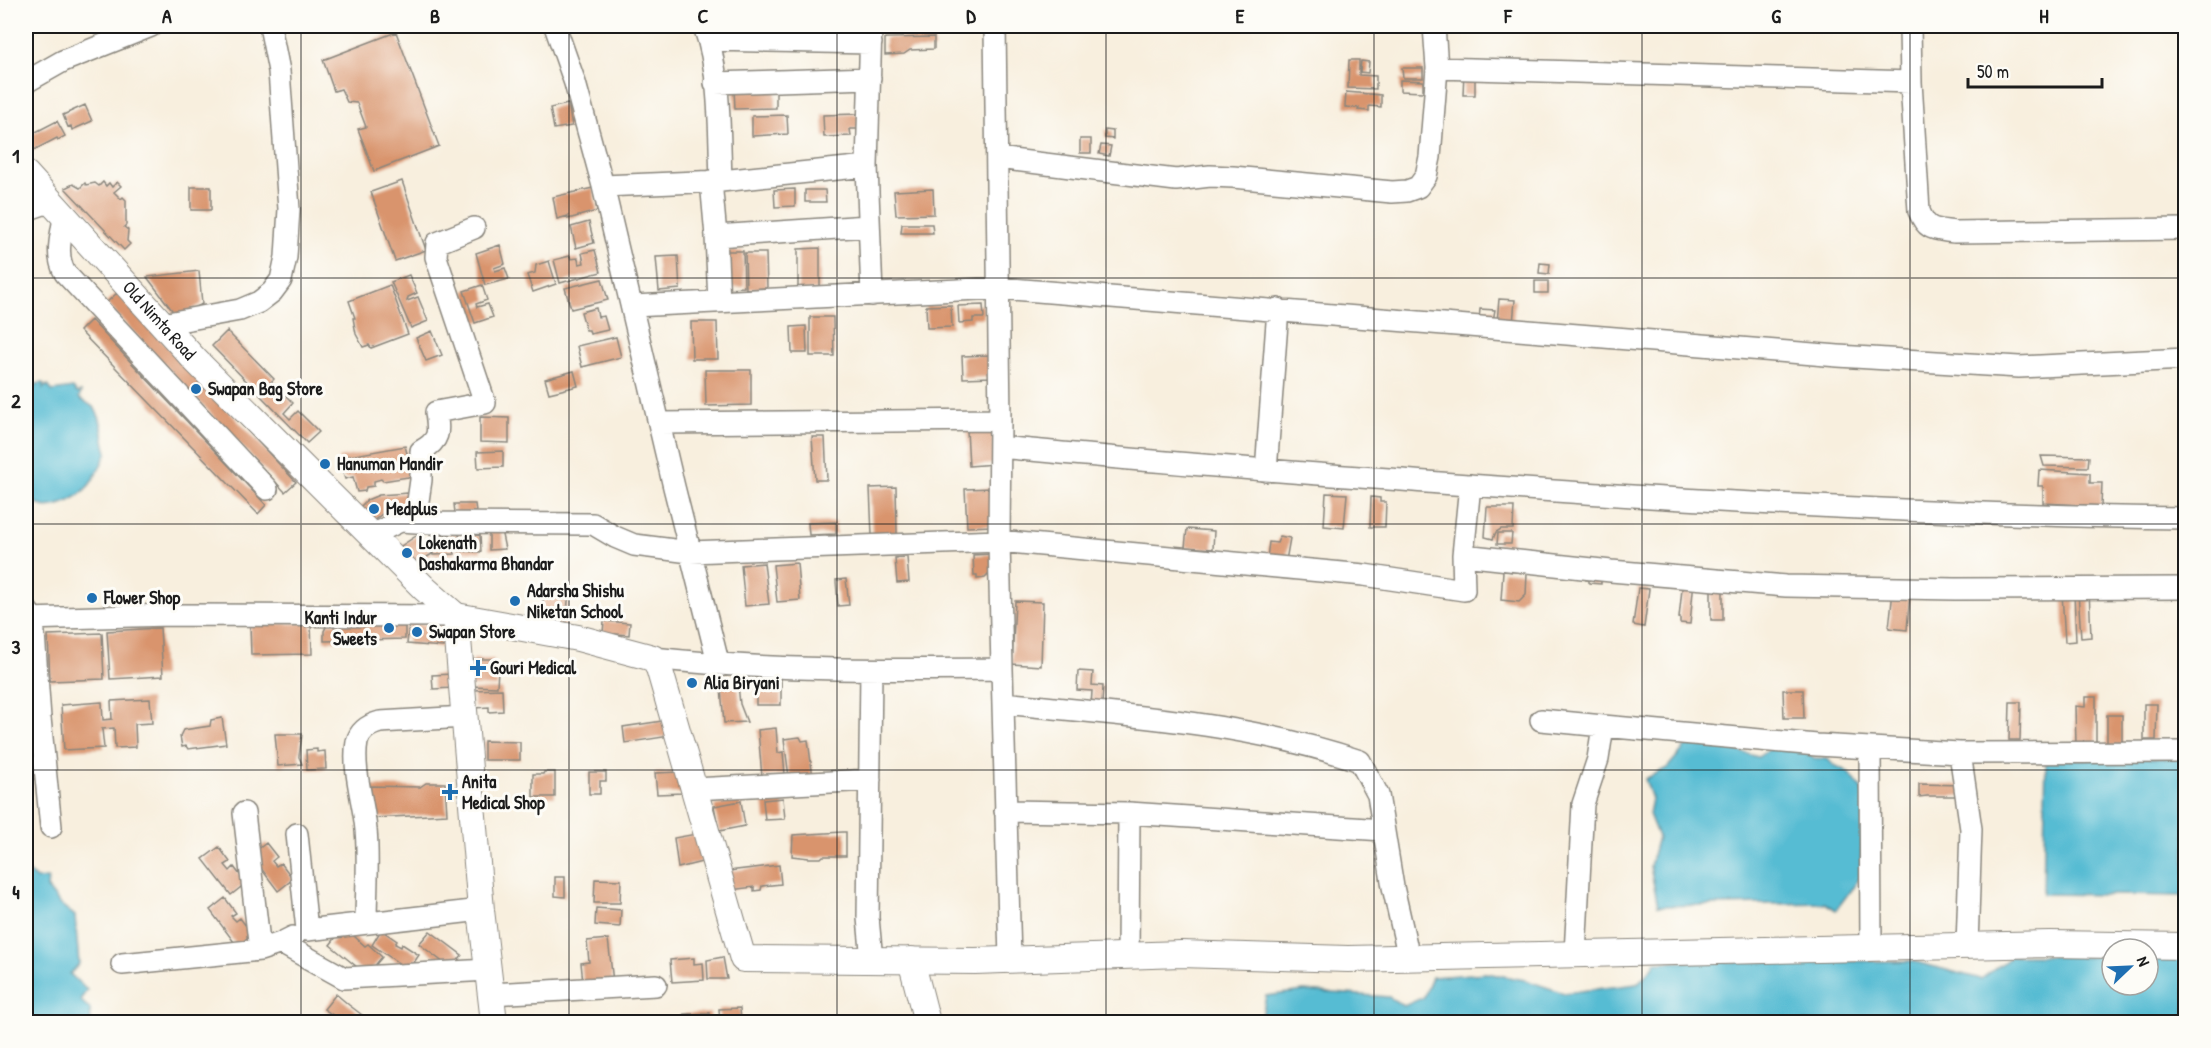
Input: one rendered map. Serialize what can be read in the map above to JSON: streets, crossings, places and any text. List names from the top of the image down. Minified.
{"streets":{"street":["Old Nimta Road"]},"places":{"other":["Swapan Bag Store","Hanuman Mandir","Medplus","Lokenath Dashakarma Bhandar","Flower Shop","Adarsha Shishu Niketan School","Kanti Indur Sweets","Swapan Store","Alia Biryani"],"health":["Gouri Medical","Anita Medical Shop"]},"scale_bar":"50 m","north":"top right","grid":{"columns":["A","B","C","D","E","F","G","H"],"rows":["1","2","3","4"]}}
